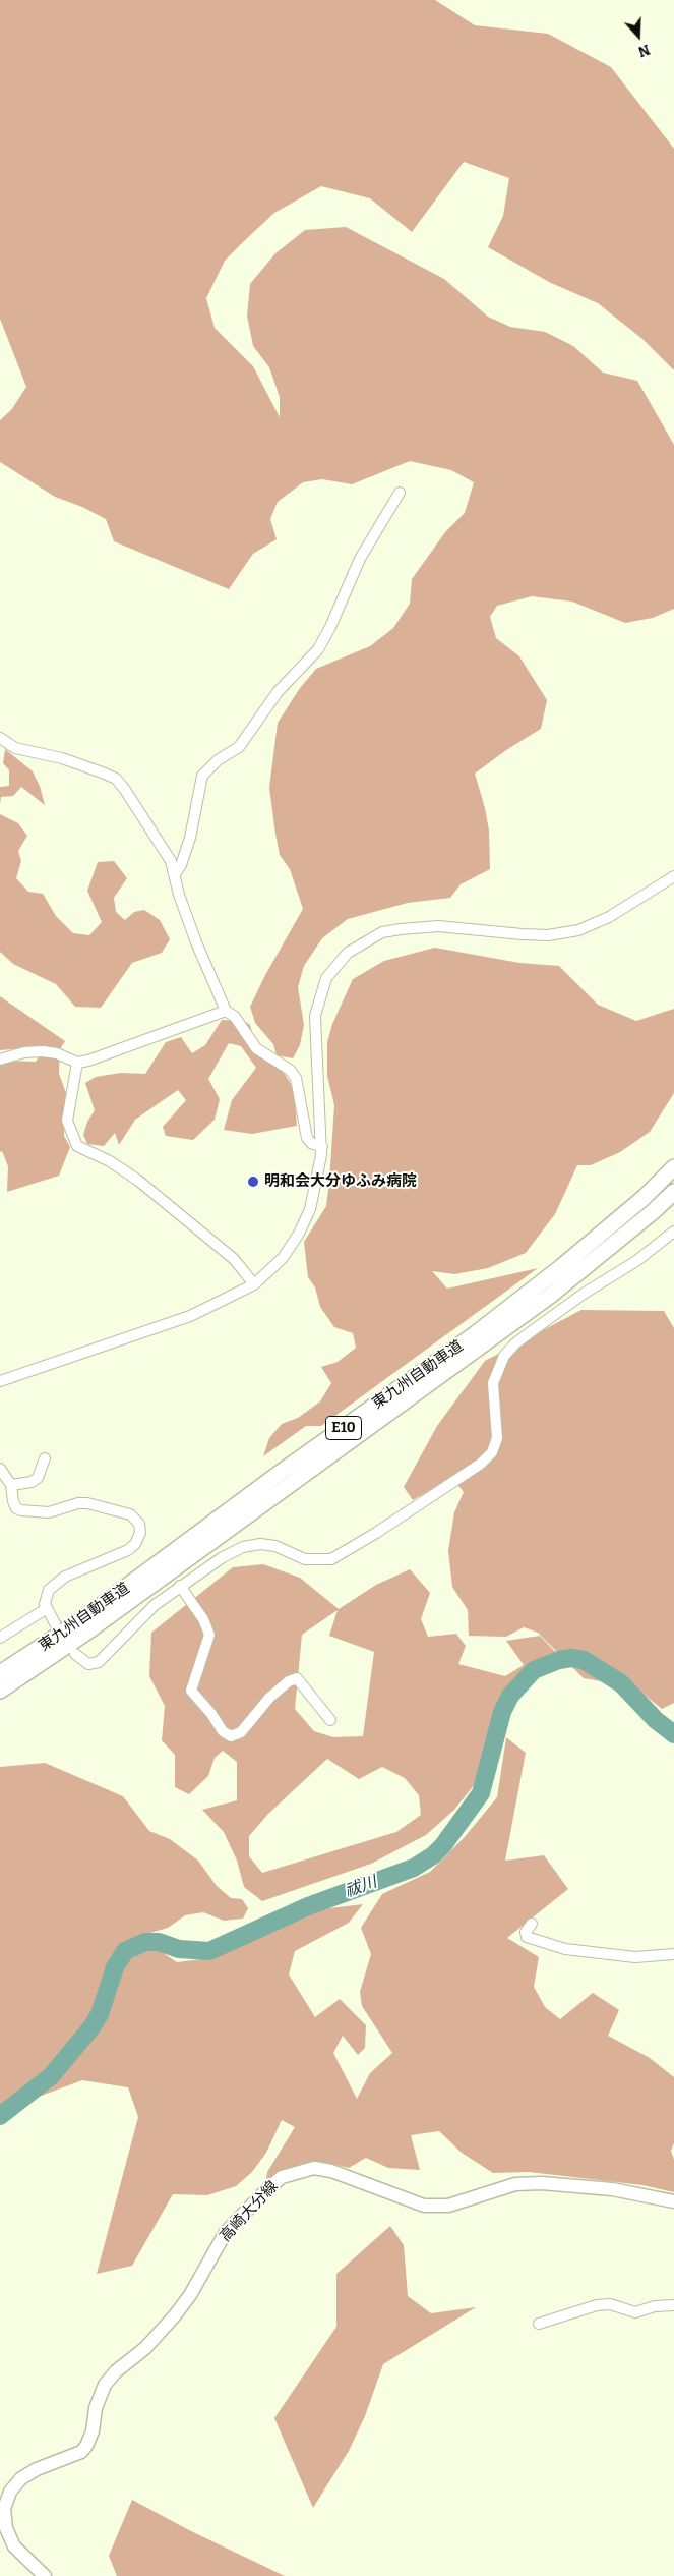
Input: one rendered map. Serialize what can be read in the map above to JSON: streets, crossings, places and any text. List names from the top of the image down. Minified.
{"streets":{"highway":["東九州自動車道","E10"],"main road":["高崎大分線"]},"water":["祓川"],"places":["明和会大分ゆふみ病院"],"north":"bottom"}
